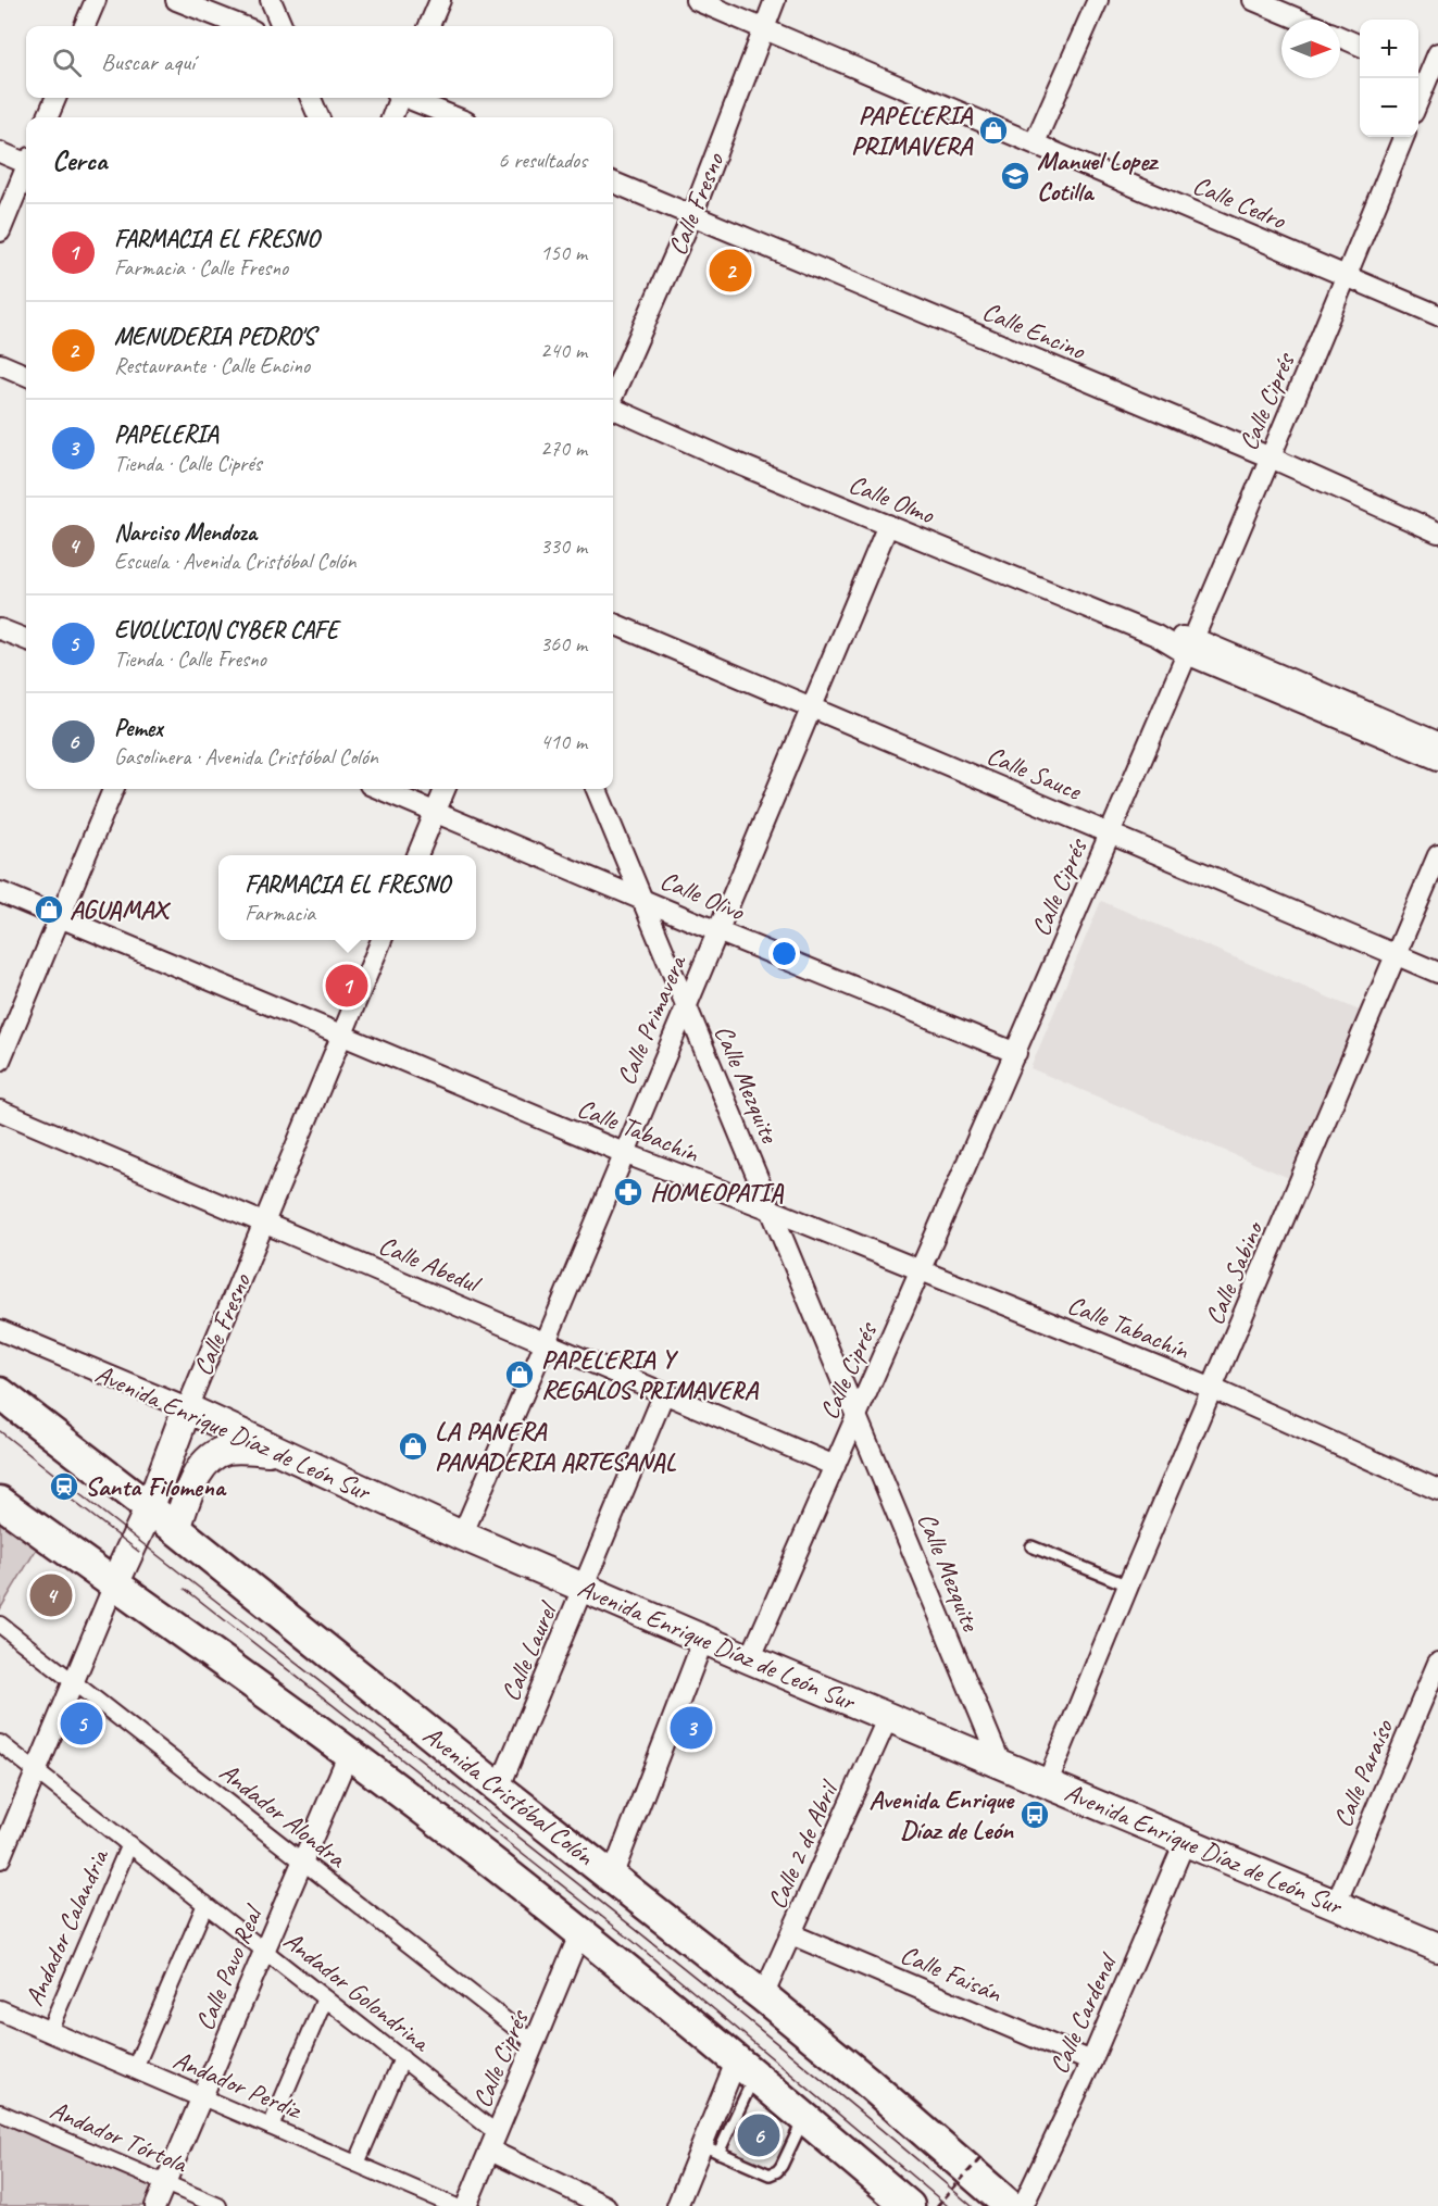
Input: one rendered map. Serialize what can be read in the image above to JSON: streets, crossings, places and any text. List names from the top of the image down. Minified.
{"streets":{"main road":["Calle Fresno","Avenida Enrique Díaz de León Sur","Avenida Cristóbal Colón"],"street":["Calle Cedro","Calle Encino","Calle Ciprés","Calle Olmo","Calle Sauce","Calle Olivo","Calle Primavera","Calle Mezquite","Calle Tabachín","Calle Abedul","Calle Sabino","Calle Laurel","Calle Paraíso","Andador Alondra","Calle 2 de Abril","Andador Calandria","Calle Pavo Real","Calle Faisán","Andador Golondrina","Calle Cardenal","Andador Perdiz","Andador Tórtola"]},"crossings":[["Calle Cedro","Calle Fresno"],["Calle Cedro","Calle Ciprés"],["Calle Fresno","Calle Encino"],["Calle Fresno","Calle Tabachín"],["Calle Fresno","Calle Abedul"],["Calle Fresno","Avenida Enrique Díaz de León Sur"],["Calle Fresno","Avenida Cristóbal Colón"],["Calle Fresno","Andador Alondra"],["Calle Fresno","Andador Golondrina"],["Calle Encino","Calle Ciprés"],["Calle Ciprés","Calle Olmo"],["Calle Ciprés","Calle Sauce"],["Calle Ciprés","Calle Olivo"],["Calle Ciprés","Calle Mezquite"],["Calle Ciprés","Calle Tabachín"],["Calle Ciprés","Calle Abedul"],["Calle Ciprés","Avenida Enrique Díaz de León Sur"],["Calle Ciprés","Andador Alondra"],["Calle Ciprés","Andador Golondrina"],["Calle Olmo","Calle Primavera"],["Calle Sauce","Calle Primavera"],["Calle Sauce","Calle Sabino"],["Calle Olivo","Calle Primavera"],["Calle Olivo","Calle Mezquite"],["Calle Primavera","Calle Mezquite"],["Calle Primavera","Calle Tabachín"],["Calle Primavera","Calle Abedul"],["Calle Primavera","Avenida Enrique Díaz de León Sur"],["Calle Mezquite","Calle Tabachín"],["Calle Mezquite","Avenida Enrique Díaz de León Sur"],["Calle Tabachín","Calle Sabino"],["Calle Abedul","Calle Laurel"],["Calle Sabino","Avenida Enrique Díaz de León Sur"],["Avenida Enrique Díaz de León Sur","Calle Laurel"],["Avenida Enrique Díaz de León Sur","Calle Paraíso"],["Avenida Enrique Díaz de León Sur","Calle 2 de Abril"],["Avenida Enrique Díaz de León Sur","Calle Cardenal"],["Calle Laurel","Avenida Cristóbal Colón"],["Avenida Cristóbal Colón","Calle 2 de Abril"],["Andador Alondra","Calle Pavo Real"],["Calle 2 de Abril","Calle Faisán"],["Andador Calandria","Andador Golondrina"],["Andador Calandria","Andador Perdiz"],["Calle Pavo Real","Andador Golondrina"],["Calle Pavo Real","Andador Perdiz"],["Calle Pavo Real","Andador Tórtola"],["Calle Faisán","Calle Cardenal"]],"places":{"shop":["PAPELERIA PRIMAVERA","AGUAMAX","PAPELERIA Y REGALOS PRIMAVERA","LA PANERA PANADERIA ARTESANAL"],"school or university":["Manuel Lopez Cotilla"],"pharmacy":["HOMEOPATIA"],"station":["Santa Filomena"],"bus stop":["Avenida Enrique Díaz de León"]},"north":"right","page":{"map_buttons":["+","−"],"search":"Buscar aquí","heading":["Cerca","6 resultados"],"list":[{"mark":"1","name":"FARMACIA EL FRESNO","note":"Farmacia · Calle Fresno","value":"150 m"},{"mark":"2","name":"MENUDERIA PEDRO'S","note":"Restaurante · Calle Encino","value":"240 m"},{"mark":"3","name":"PAPELERIA","note":"Tienda · Calle Ciprés","value":"270 m"},{"mark":"4","name":"Narciso Mendoza","note":"Escuela · Avenida Cristóbal Colón","value":"330 m"},{"mark":"5","name":"EVOLUCION CYBER CAFE","note":"Tienda · Calle Fresno","value":"360 m"},{"mark":"6","name":"Pemex","note":"Gasolinera · Avenida Cristóbal Colón","value":"410 m"}],"pins":["2","1","4","5","3","6"],"popup":["FARMACIA EL FRESNO","Farmacia"]}}
